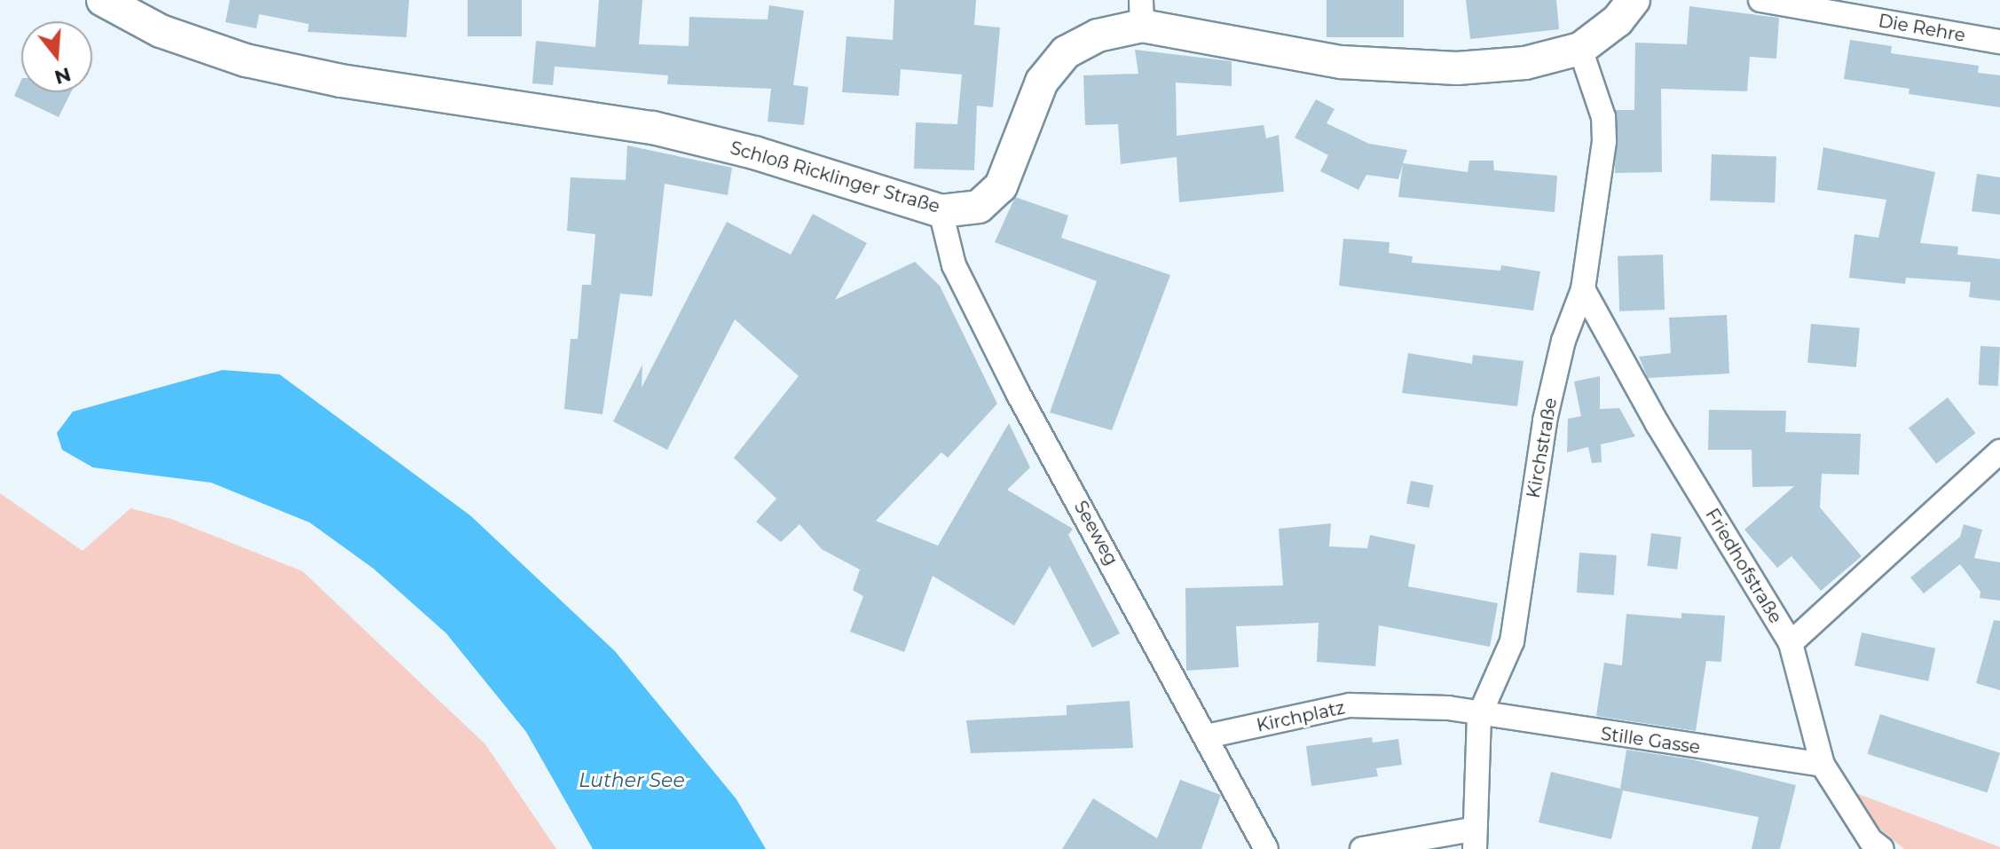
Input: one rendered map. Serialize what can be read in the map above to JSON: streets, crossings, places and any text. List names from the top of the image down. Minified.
{"streets":{"street":["Die Rehre","Schloß Ricklinger Straße","Kirchstraße","Seeweg","Friedhofstraße","Kirchplatz","Stille Gasse"]},"crossings":[["Schloß Ricklinger Straße","Kirchstraße"],["Schloß Ricklinger Straße","Seeweg"],["Kirchstraße","Friedhofstraße"],["Kirchstraße","Kirchplatz"],["Kirchstraße","Stille Gasse"],["Seeweg","Kirchplatz"],["Friedhofstraße","Stille Gasse"],["Kirchplatz","Stille Gasse"]],"water":["Luther See"],"north":"bottom"}
